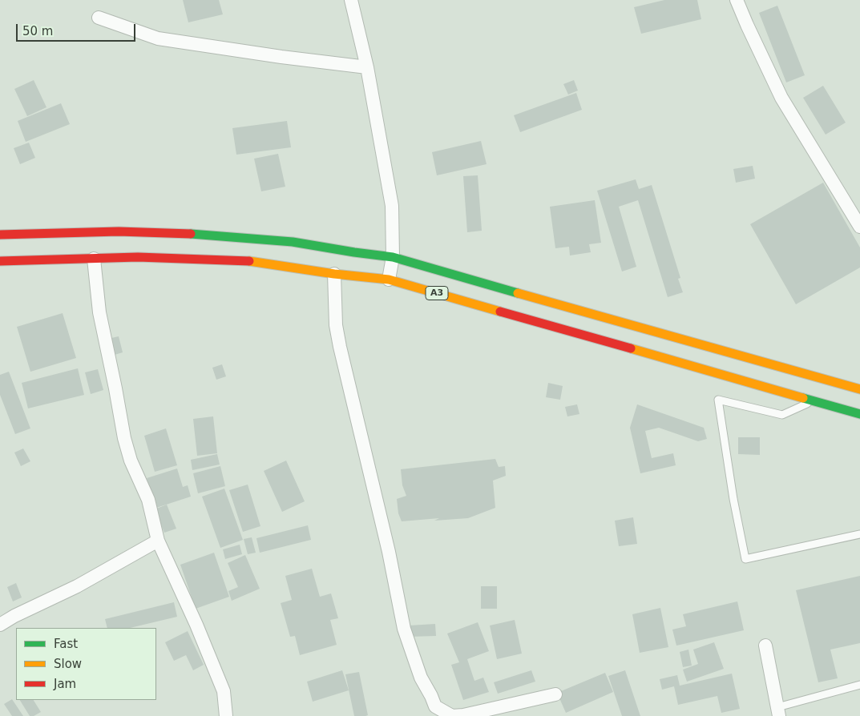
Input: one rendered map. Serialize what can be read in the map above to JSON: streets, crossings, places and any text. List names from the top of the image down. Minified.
{"streets":{"highway":["A3"]},"legend":["Fast","Slow","Jam"],"scale_bar":"50 m"}
